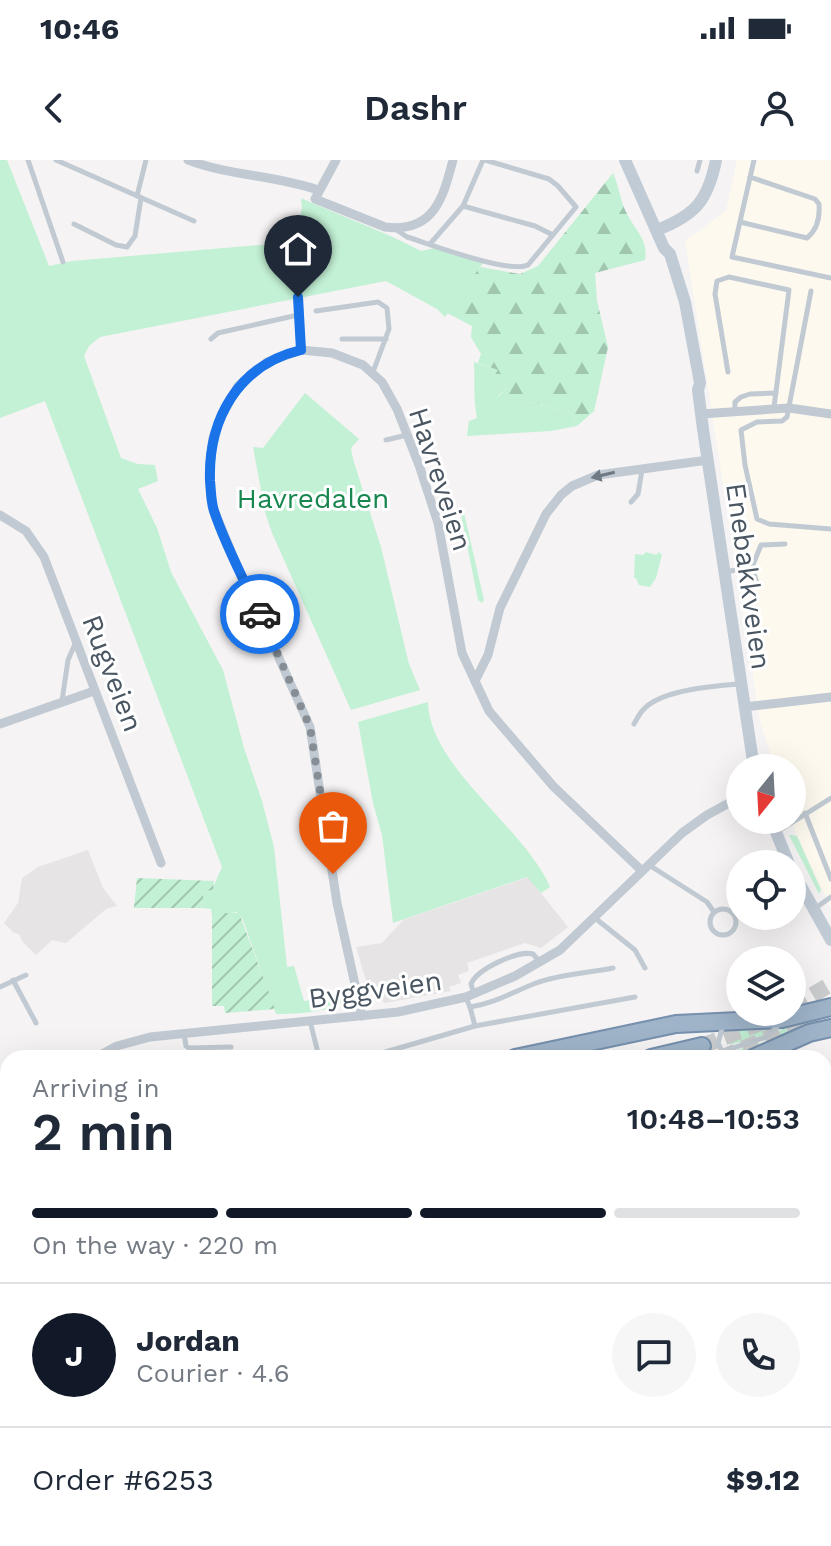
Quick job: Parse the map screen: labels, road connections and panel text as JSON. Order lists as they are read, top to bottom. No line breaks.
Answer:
{"streets":{"main road":["Enebakkveien"],"street":["Havreveien","Rugveien","Byggveien"]},"crossings":[["Havreveien","Byggveien"]],"parks":["Havredalen"],"north":"bottom","page":{"status":"10:46","header":"Dashr","heading":["2 min","Arriving in","10:48–10:53"],"panel":["Jordan","Courier · 4.6","Order #6253","$9.12"],"bar":"On the way · 220 m","round":"J"}}
